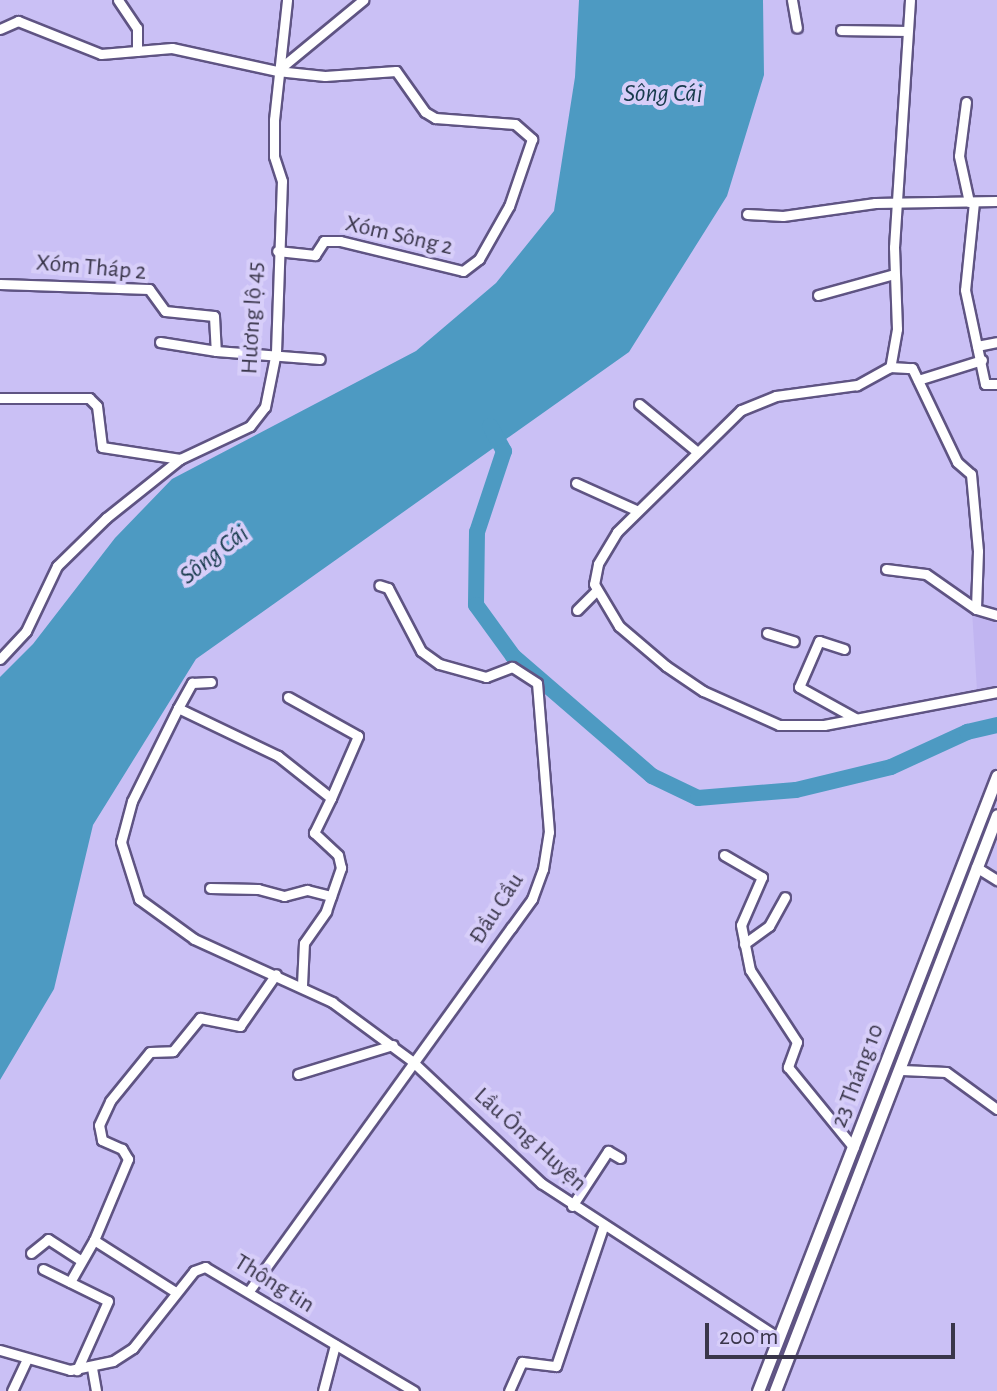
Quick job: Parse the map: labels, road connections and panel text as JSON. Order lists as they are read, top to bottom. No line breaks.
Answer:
{"streets":{"main road":["23 Tháng 10"],"street":["Xóm Sông 2","Xóm Tháp 2","Hương lộ 45","Đầu Cầu","Lầu Ông Huyện","Thông tin"]},"crossings":[["Xóm Sông 2","Hương lộ 45"],["Đầu Cầu","Lầu Ông Huyện"],["Đầu Cầu","Thông tin"],["23 Tháng 10","Lầu Ông Huyện"]],"water":["Sông Cái"],"scale_bar":"200 m"}
